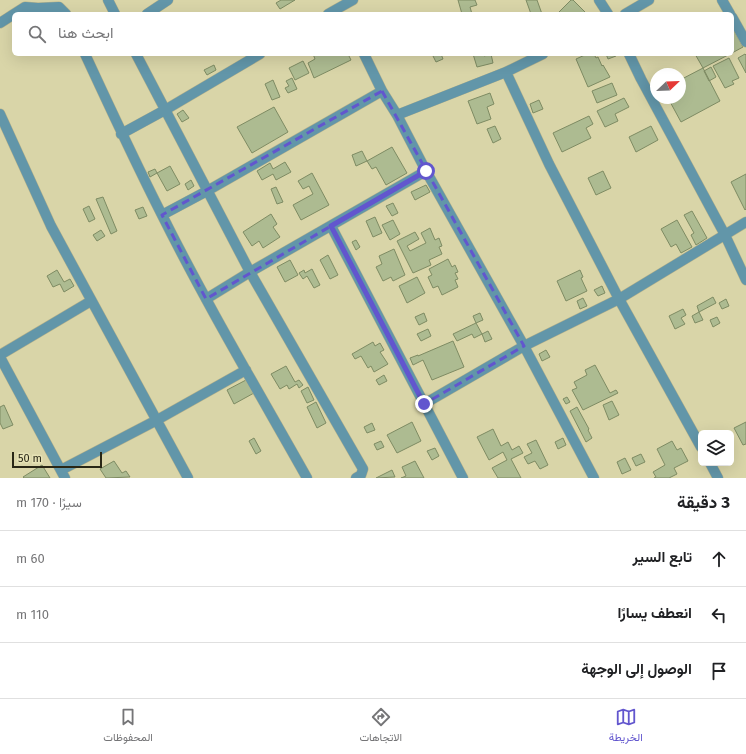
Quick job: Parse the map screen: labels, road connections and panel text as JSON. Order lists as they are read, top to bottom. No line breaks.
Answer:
{"scale_bar":"50 m","north":"top right","page":{"search":"ابحث هنا","scale":"50 m","heading":["3 دقيقة","سيرًا · 170 m"],"list":[["تابع السير","60 m"],["انعطف يسارًا","110 m"],"الوصول إلى الوجهة"],"nav":["الخريطة","الاتجاهات","المحفوظات"]}}
